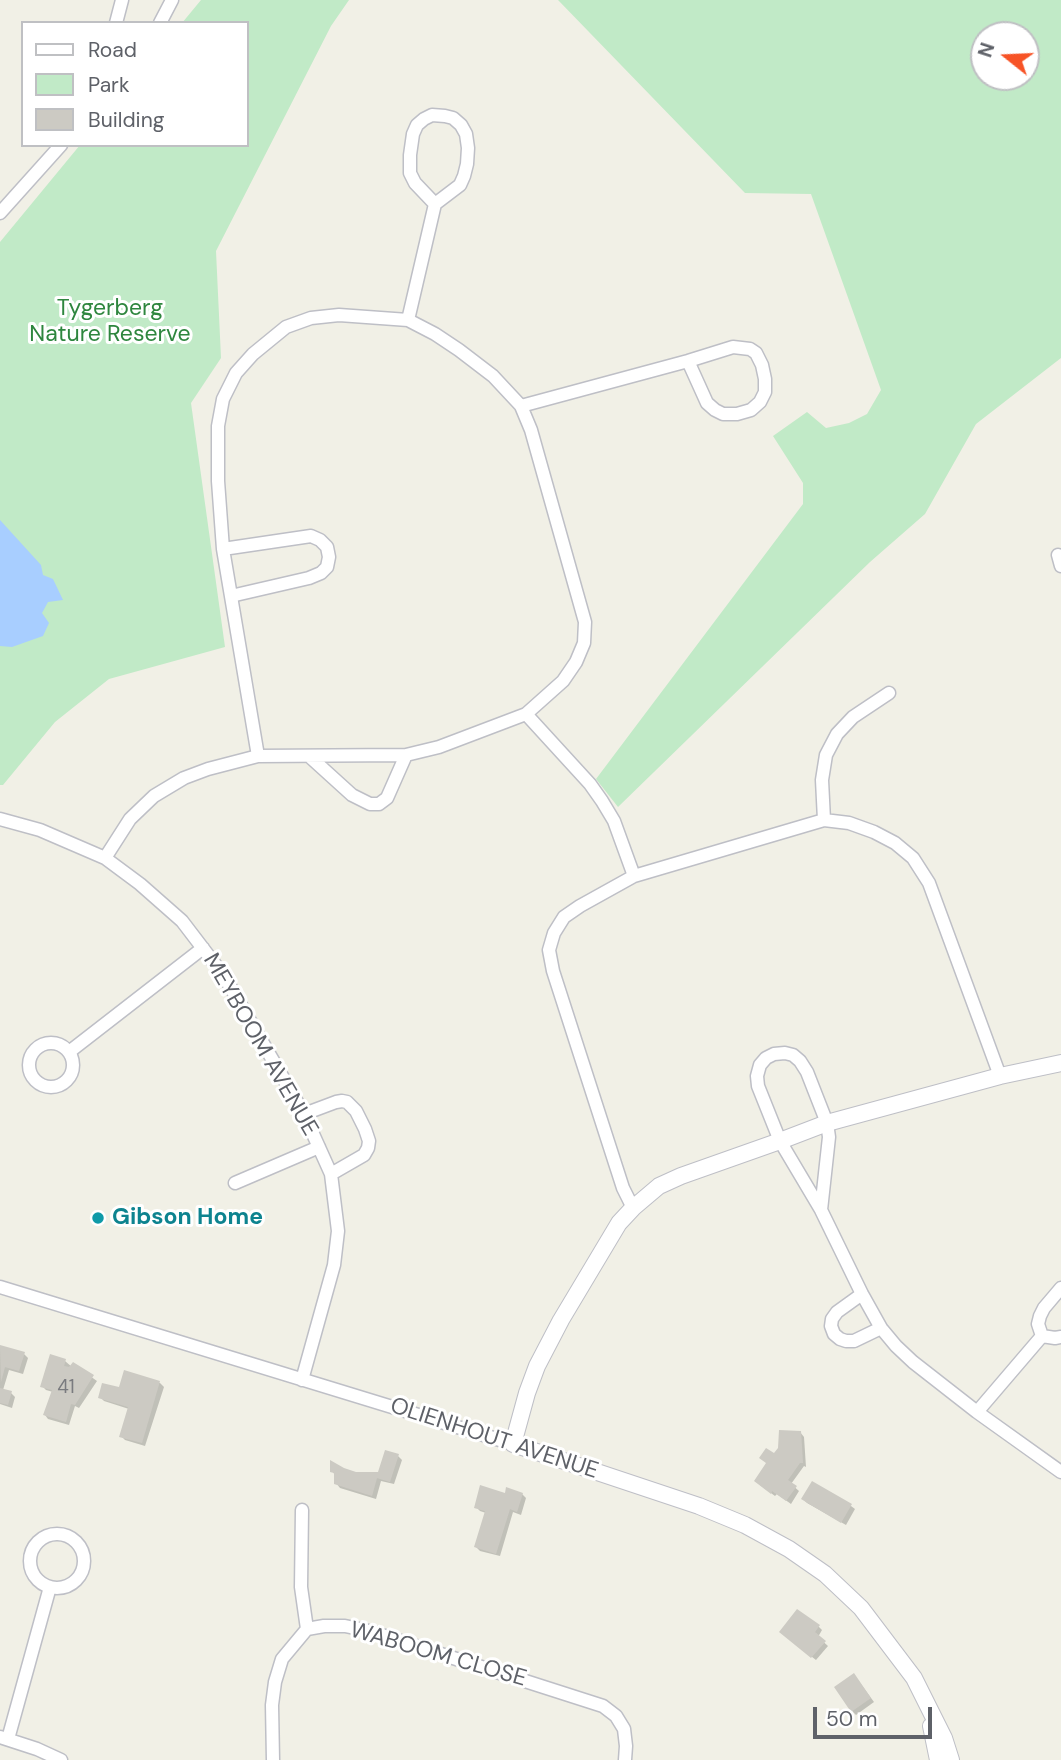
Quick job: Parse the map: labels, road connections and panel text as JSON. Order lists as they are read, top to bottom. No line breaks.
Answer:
{"streets":{"street":["MEYBOOM AVENUE","OLIENHOUT AVENUE","WABOOM CLOSE"]},"crossings":[["MEYBOOM AVENUE","OLIENHOUT AVENUE"]],"parks":["Tygerberg Nature Reserve"],"places":["Gibson Home"],"house_numbers":["41"],"legend":["Road","Park","Building"],"scale_bar":"50 m","north":"left"}
